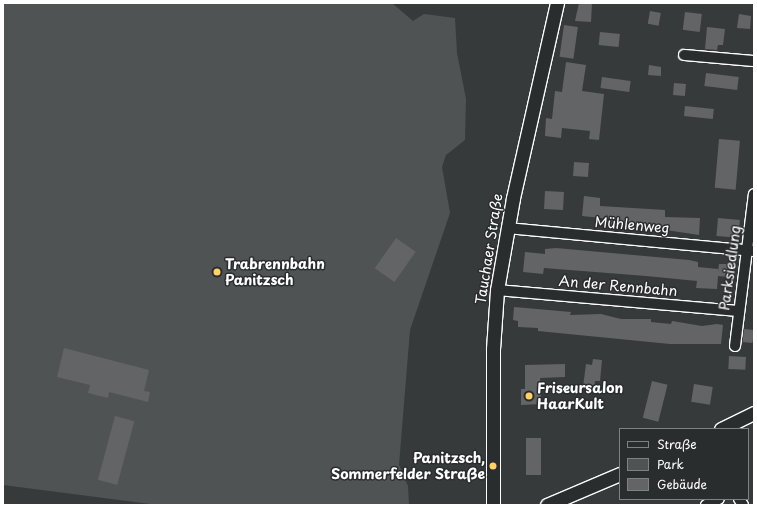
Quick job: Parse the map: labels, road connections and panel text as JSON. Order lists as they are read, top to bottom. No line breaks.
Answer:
{"streets":{"street":["Mühlenweg","Tauchaer Straße","Parksiedlung","An der Rennbahn"]},"crossings":[["Mühlenweg","Tauchaer Straße"],["Mühlenweg","Parksiedlung"],["Tauchaer Straße","An der Rennbahn"],["Parksiedlung","An der Rennbahn"]],"places":["Trabrennbahn Panitzsch","Friseursalon HaarKult","Panitzsch, Sommerfelder Straße"],"legend":["Straße","Park","Gebäude"]}
